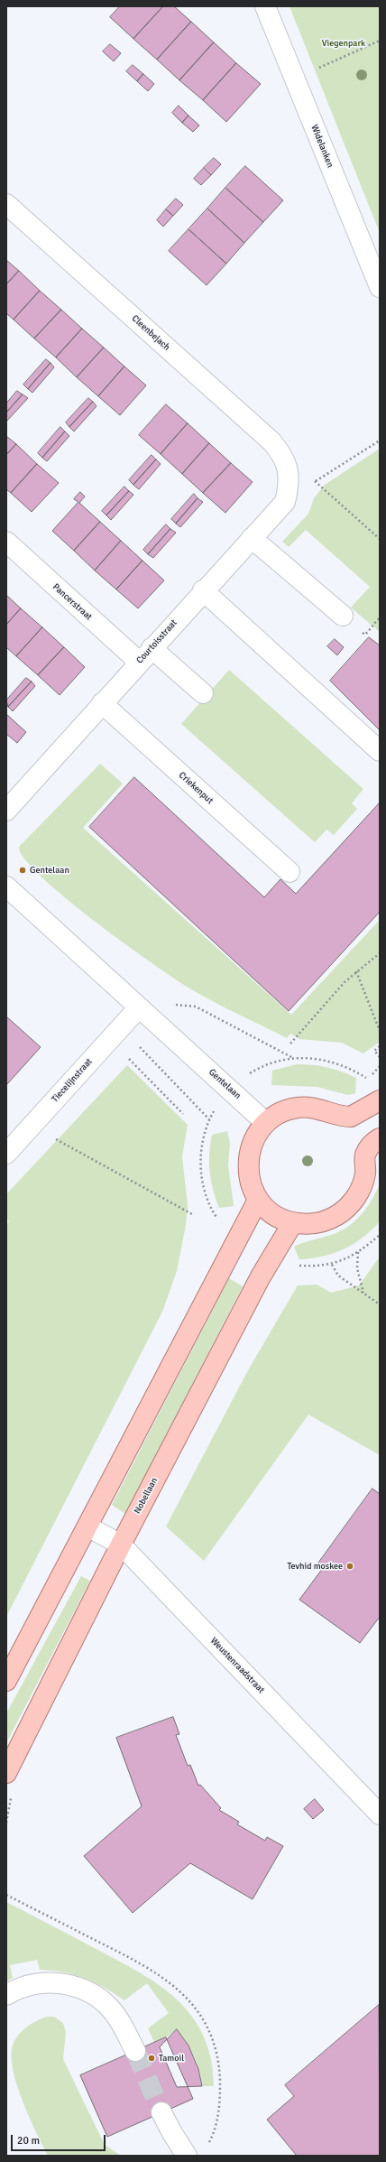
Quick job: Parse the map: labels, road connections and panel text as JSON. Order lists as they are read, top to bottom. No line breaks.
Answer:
{"streets":{"main road":["Nobellaan"],"street":["Widelanken","Cleenbejach","Pancerstraat","Courtoisstraat","Criekenput","Tiecelijnstraat","Gentelaan","Weustenraadstraat"]},"crossings":[["Cleenbejach","Courtoisstraat"],["Pancerstraat","Courtoisstraat"],["Courtoisstraat","Criekenput"],["Tiecelijnstraat","Gentelaan"],["Nobellaan","Weustenraadstraat"]],"parks":["Viegenpark"],"places":["Gentelaan","Tevhid moskee","Tamoil"],"scale_bar":"20 m"}
